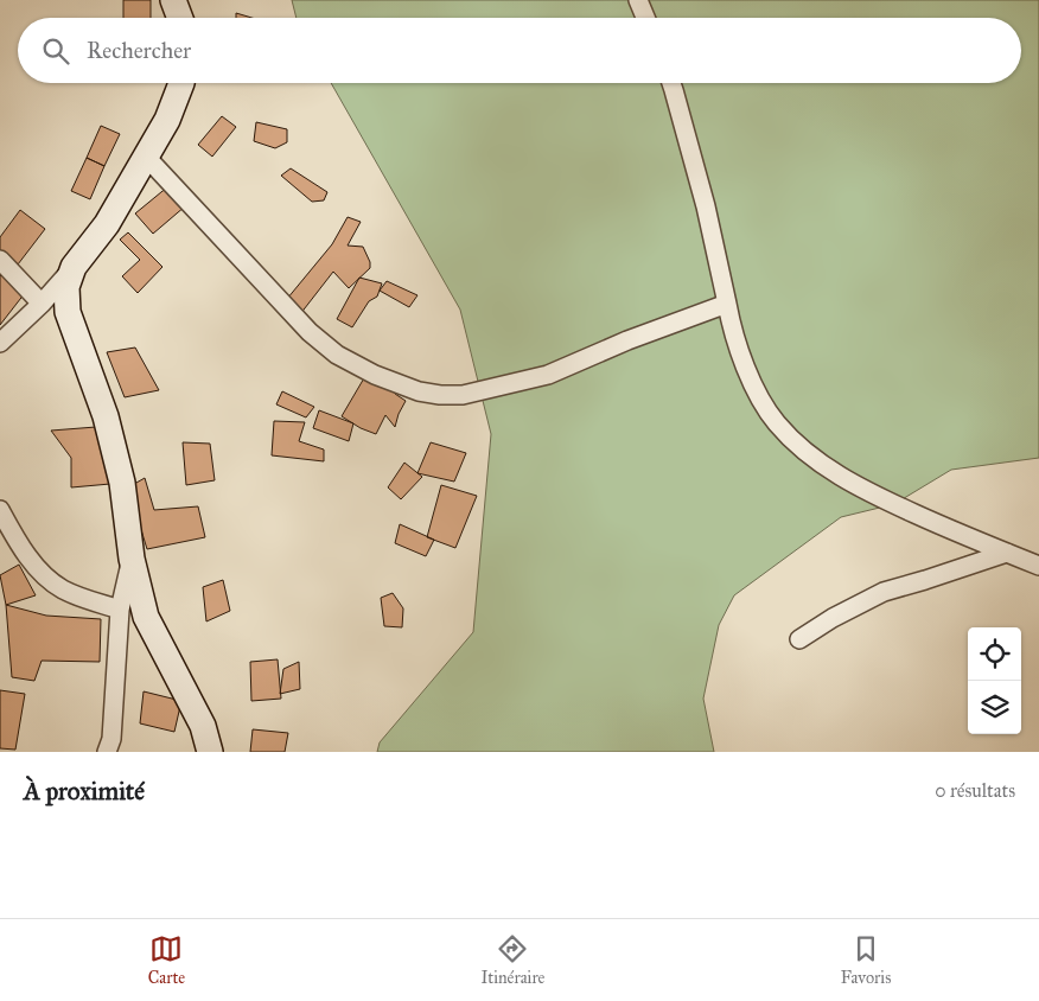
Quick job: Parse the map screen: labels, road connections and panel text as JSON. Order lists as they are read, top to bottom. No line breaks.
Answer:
{"page":{"search":"Rechercher","heading":["À proximité","0 résultats"],"nav":["Carte","Itinéraire","Favoris"]}}
